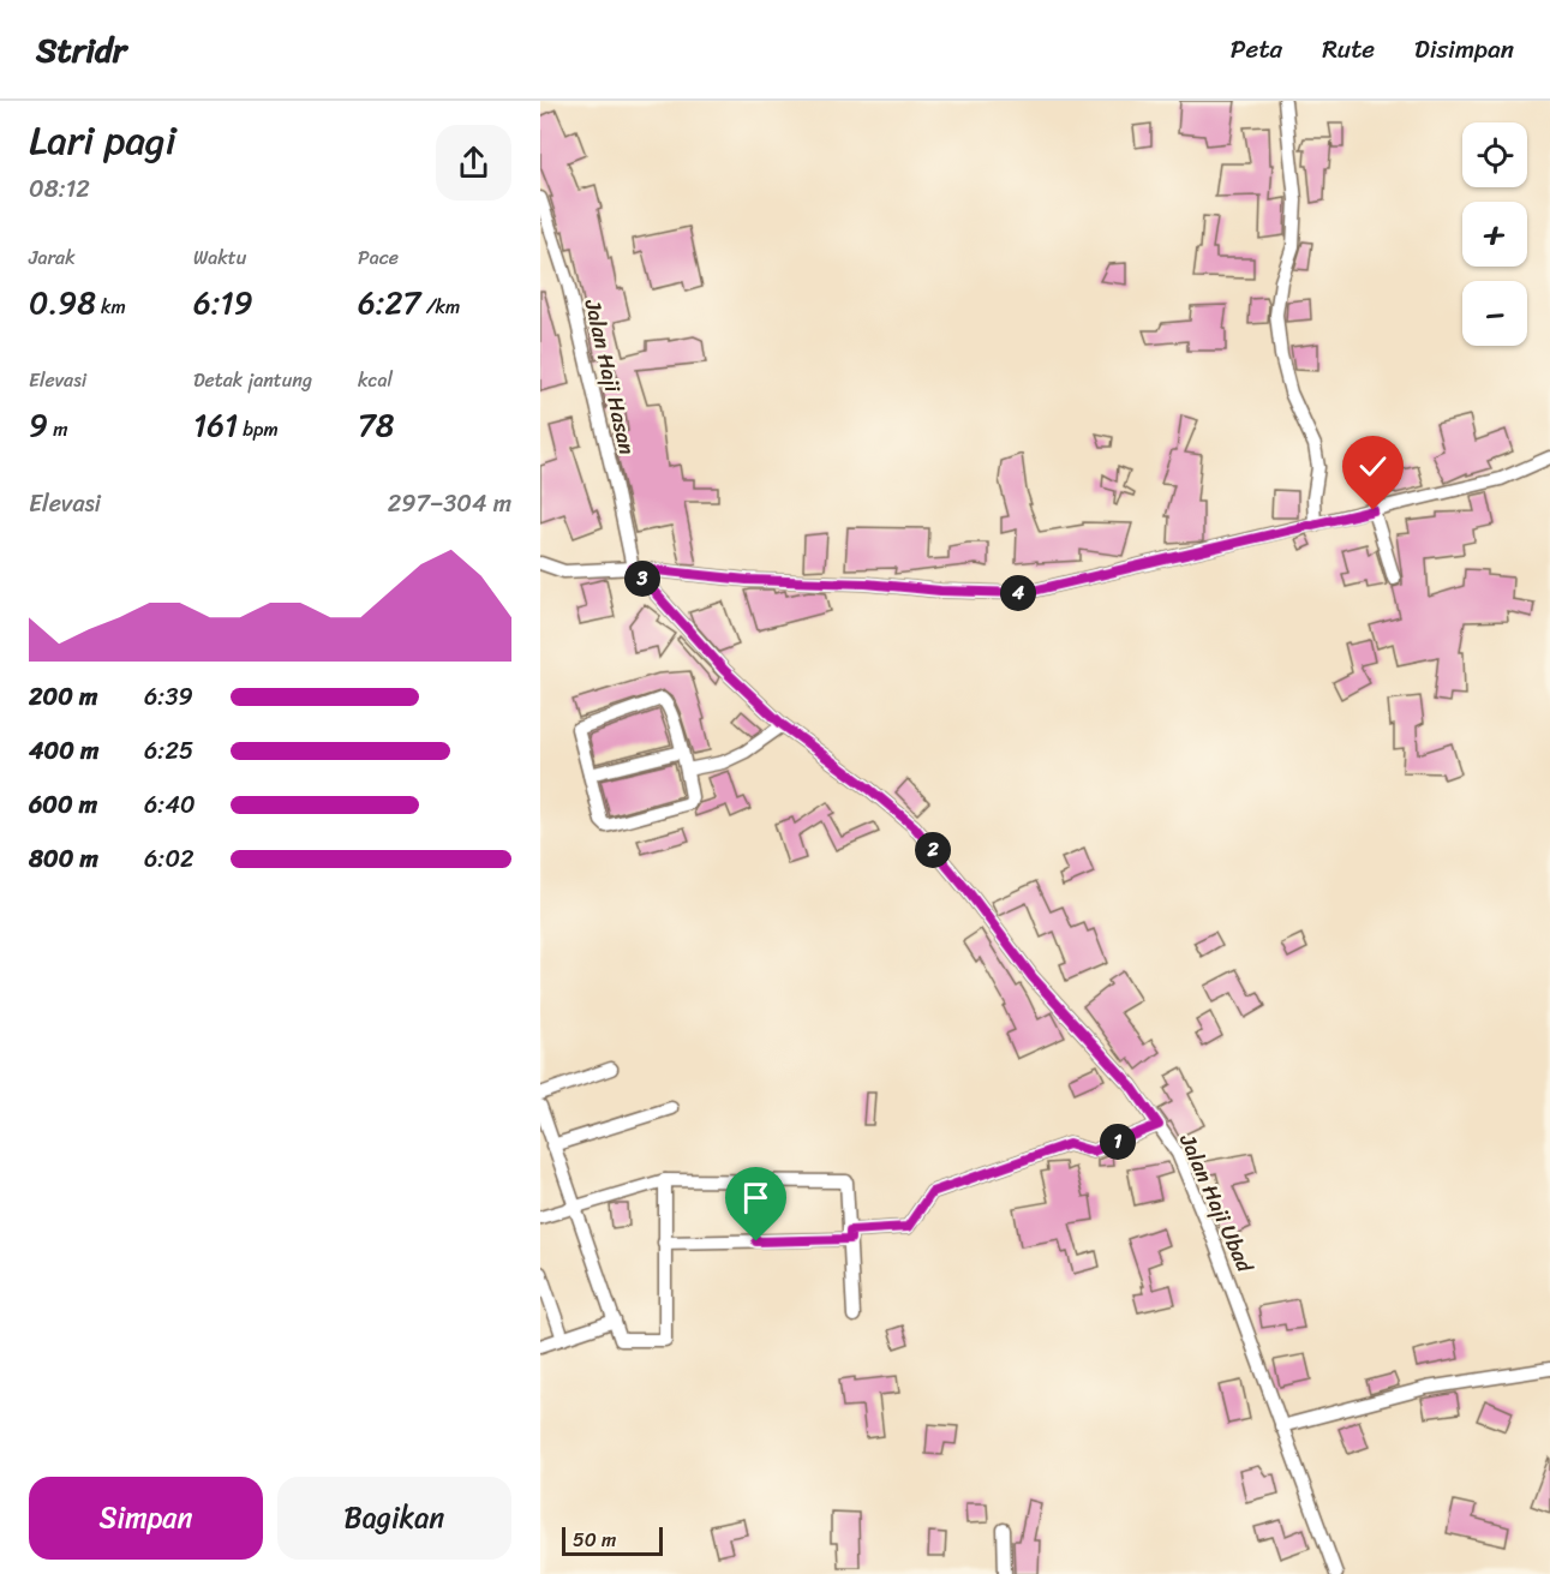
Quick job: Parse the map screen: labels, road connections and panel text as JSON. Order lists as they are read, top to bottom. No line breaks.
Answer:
{"streets":{"street":["Jalan Haji Hasan","Jalan Haji Ubad"]},"crossings":[["Jalan Haji Hasan","Jalan Haji Ubad"]],"scale_bar":"50 m","page":{"header":"Stridr","nav":["Peta","Rute","Disimpan"],"heading":["Lari pagi","08:12"],"map_buttons":["+","−"],"stats":[["Jarak","0.98 km"],["Waktu","6:19"],["Pace","6:27 /km"],["Elevasi","9 m"],["Detak jantung","161 bpm"],["kcal","78"]],"chart":["Elevasi","297–304 m"],"pins":["3","4","2","1"],"list":[{"name":"200 m","note":"6:39"},{"name":"400 m","note":"6:25"},{"name":"600 m","note":"6:40"},{"name":"800 m","note":"6:02"}],"buttons":["Simpan","Bagikan"],"scale":"50 m"}}
